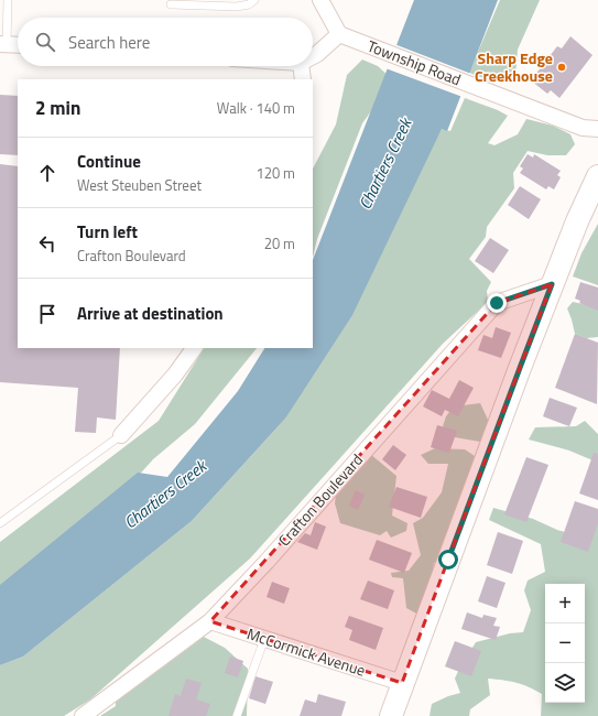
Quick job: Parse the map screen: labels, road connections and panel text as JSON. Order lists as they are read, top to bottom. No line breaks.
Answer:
{"streets":{"street":["Township Road","Crafton Boulevard","McCormick Avenue"]},"crossings":[["Crafton Boulevard","McCormick Avenue"]],"water":["Chartiers Creek"],"places":["Sharp Edge Creekhouse"],"page":{"search":"Search here","heading":["2 min","Walk · 140 m"],"list":[["Continue","West Steuben Street","120 m"],["Turn left","Crafton Boulevard","20 m"],"Arrive at destination"],"map_buttons":["+","−"]}}
